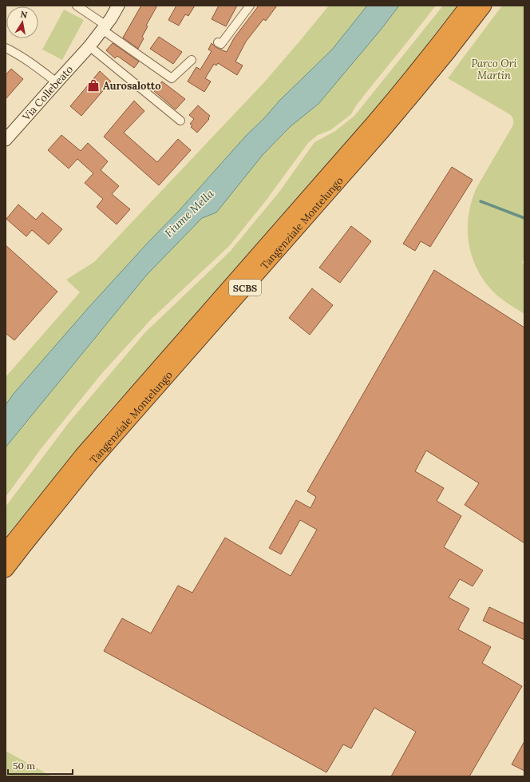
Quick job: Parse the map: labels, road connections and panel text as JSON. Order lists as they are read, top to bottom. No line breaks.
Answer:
{"streets":{"highway":["Tangenziale Montelungo","SCBS"],"street":["Via Collebeato"]},"water":["Fiume Mella"],"parks":["Parco Ori Martin"],"places":{"shop":["Aurosalotto"]},"scale_bar":"50 m","north":"top"}
